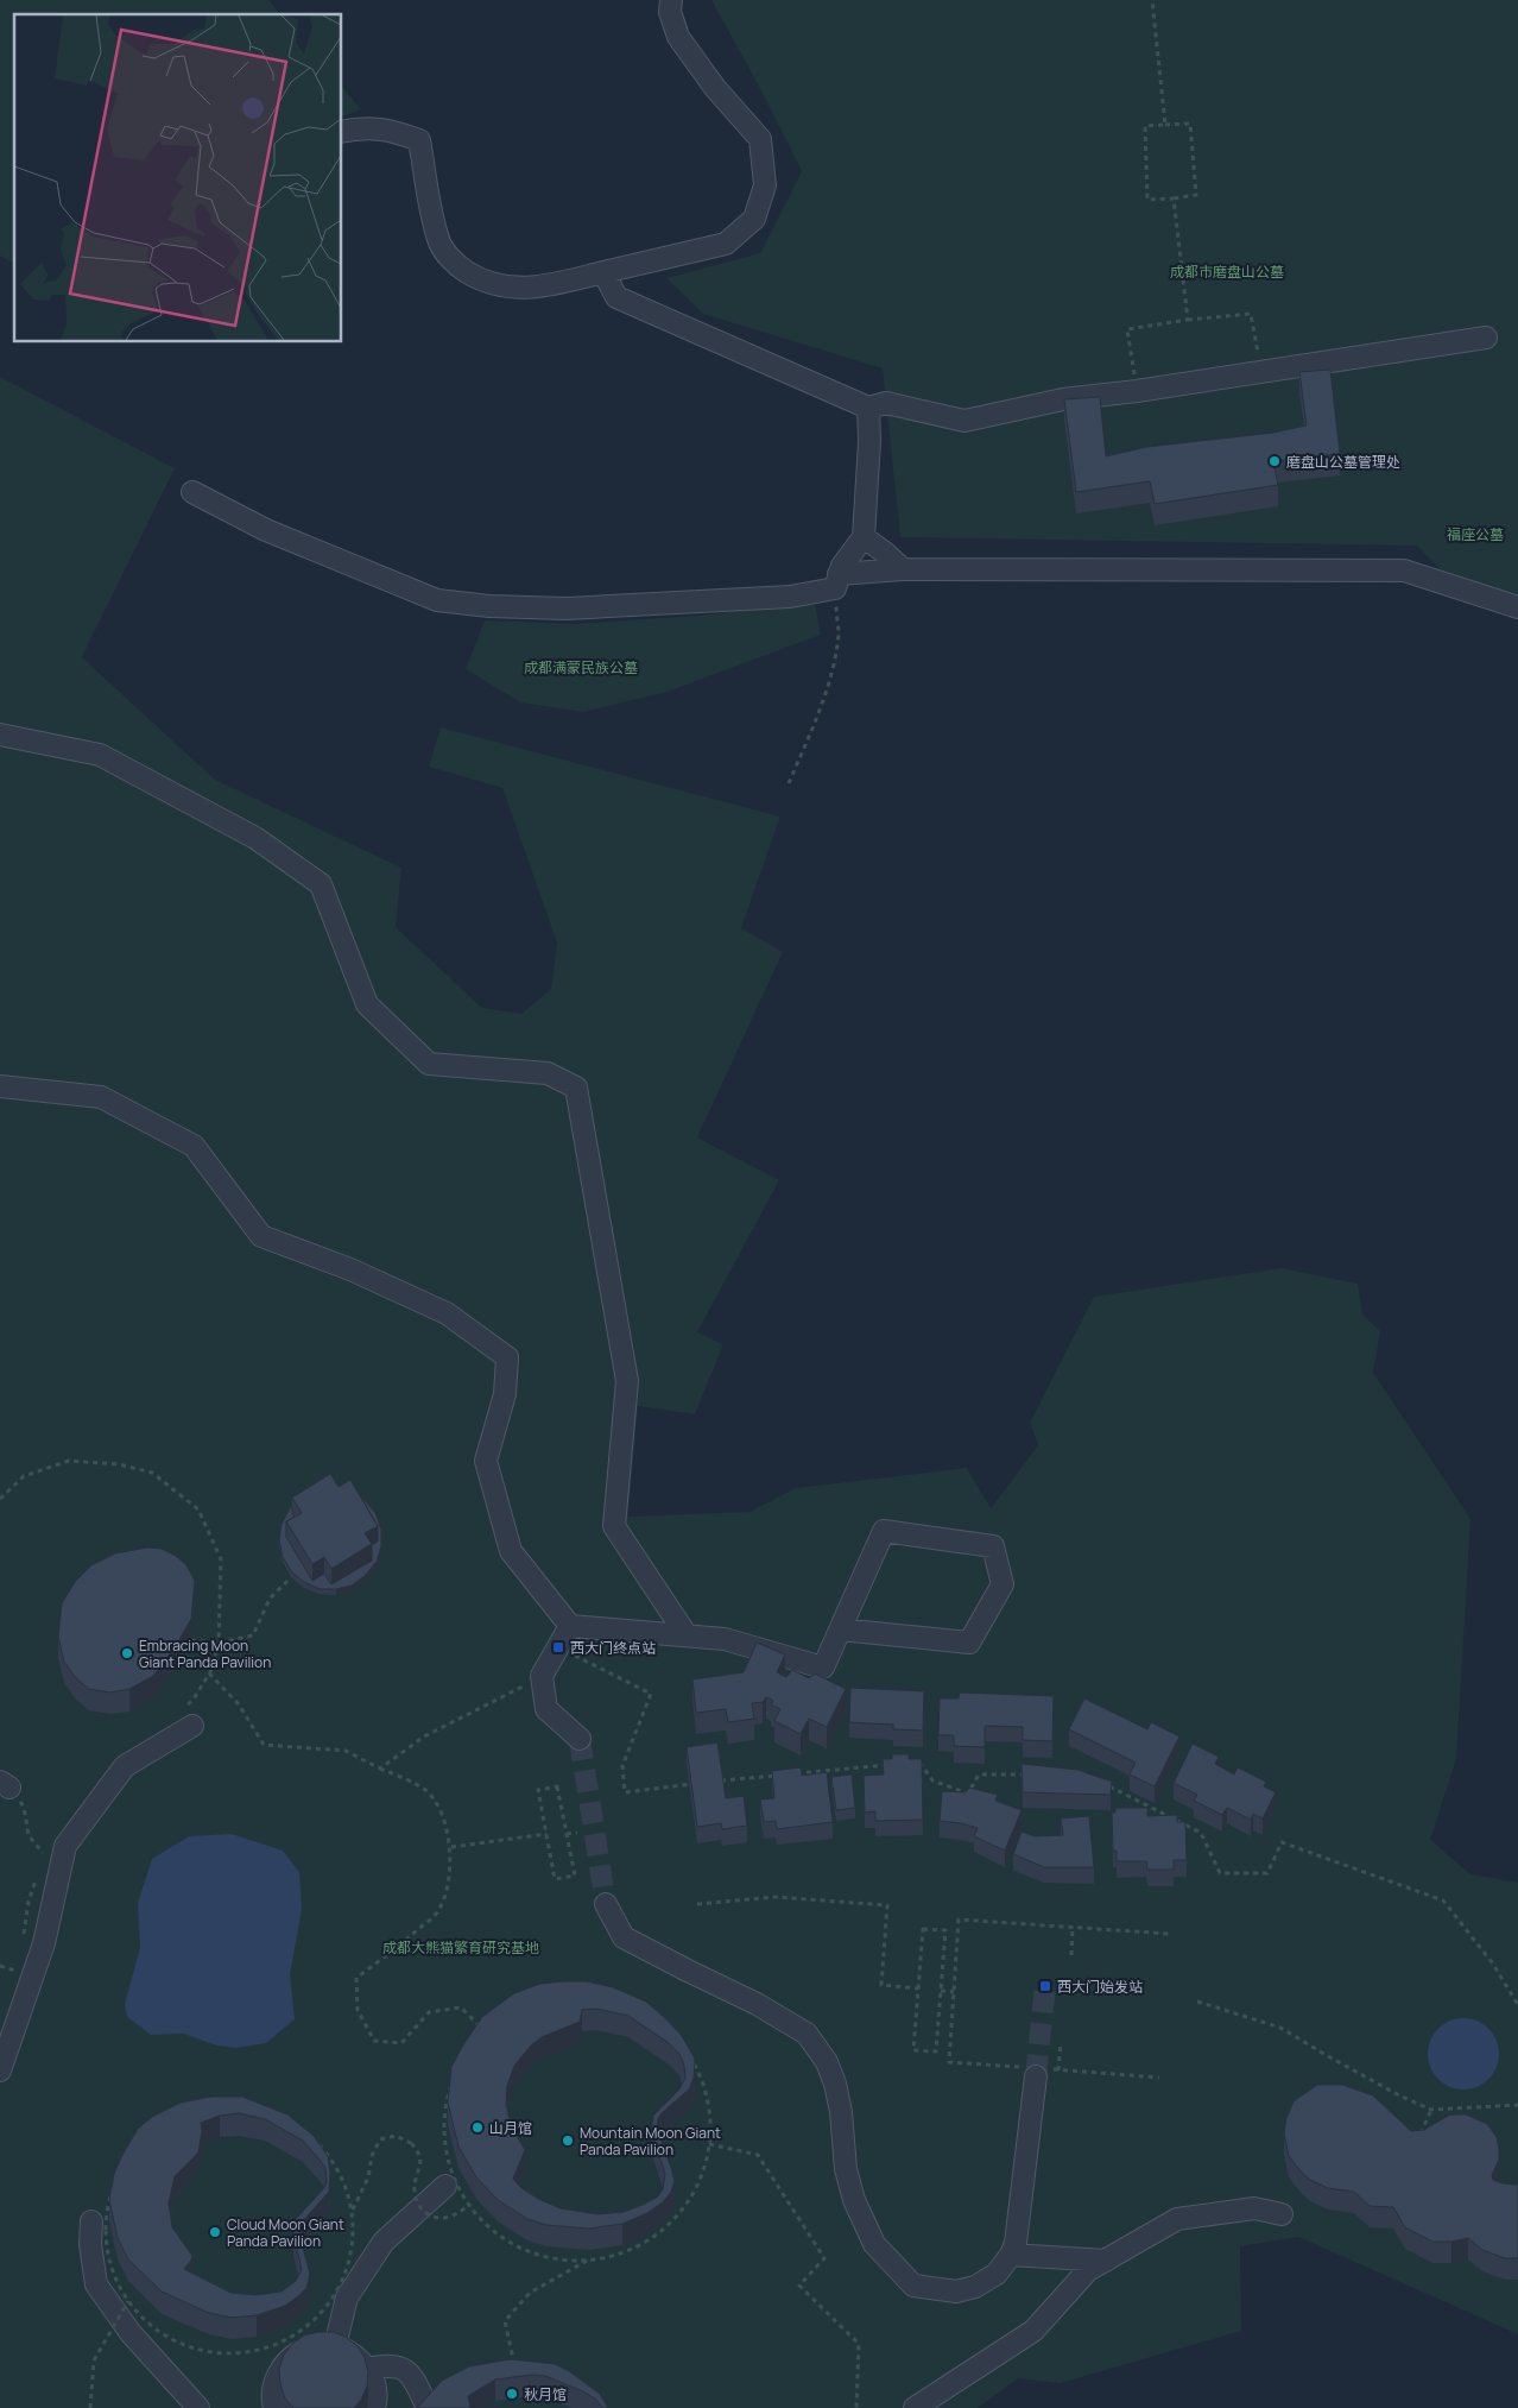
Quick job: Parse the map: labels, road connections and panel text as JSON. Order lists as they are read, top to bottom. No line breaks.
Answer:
{"parks":["成都市磨盘山公墓","福座公墓","成都满蒙民族公墓","成都大熊猫繁育研究基地"],"places":{"other":["磨盘山公墓管理处","Embracing Moon Giant Panda Pavilion","山月馆","Mountain Moon Giant Panda Pavilion","Cloud Moon Giant Panda Pavilion","秋月馆"],"transit":["西大门终点站","西大门始发站"]}}
